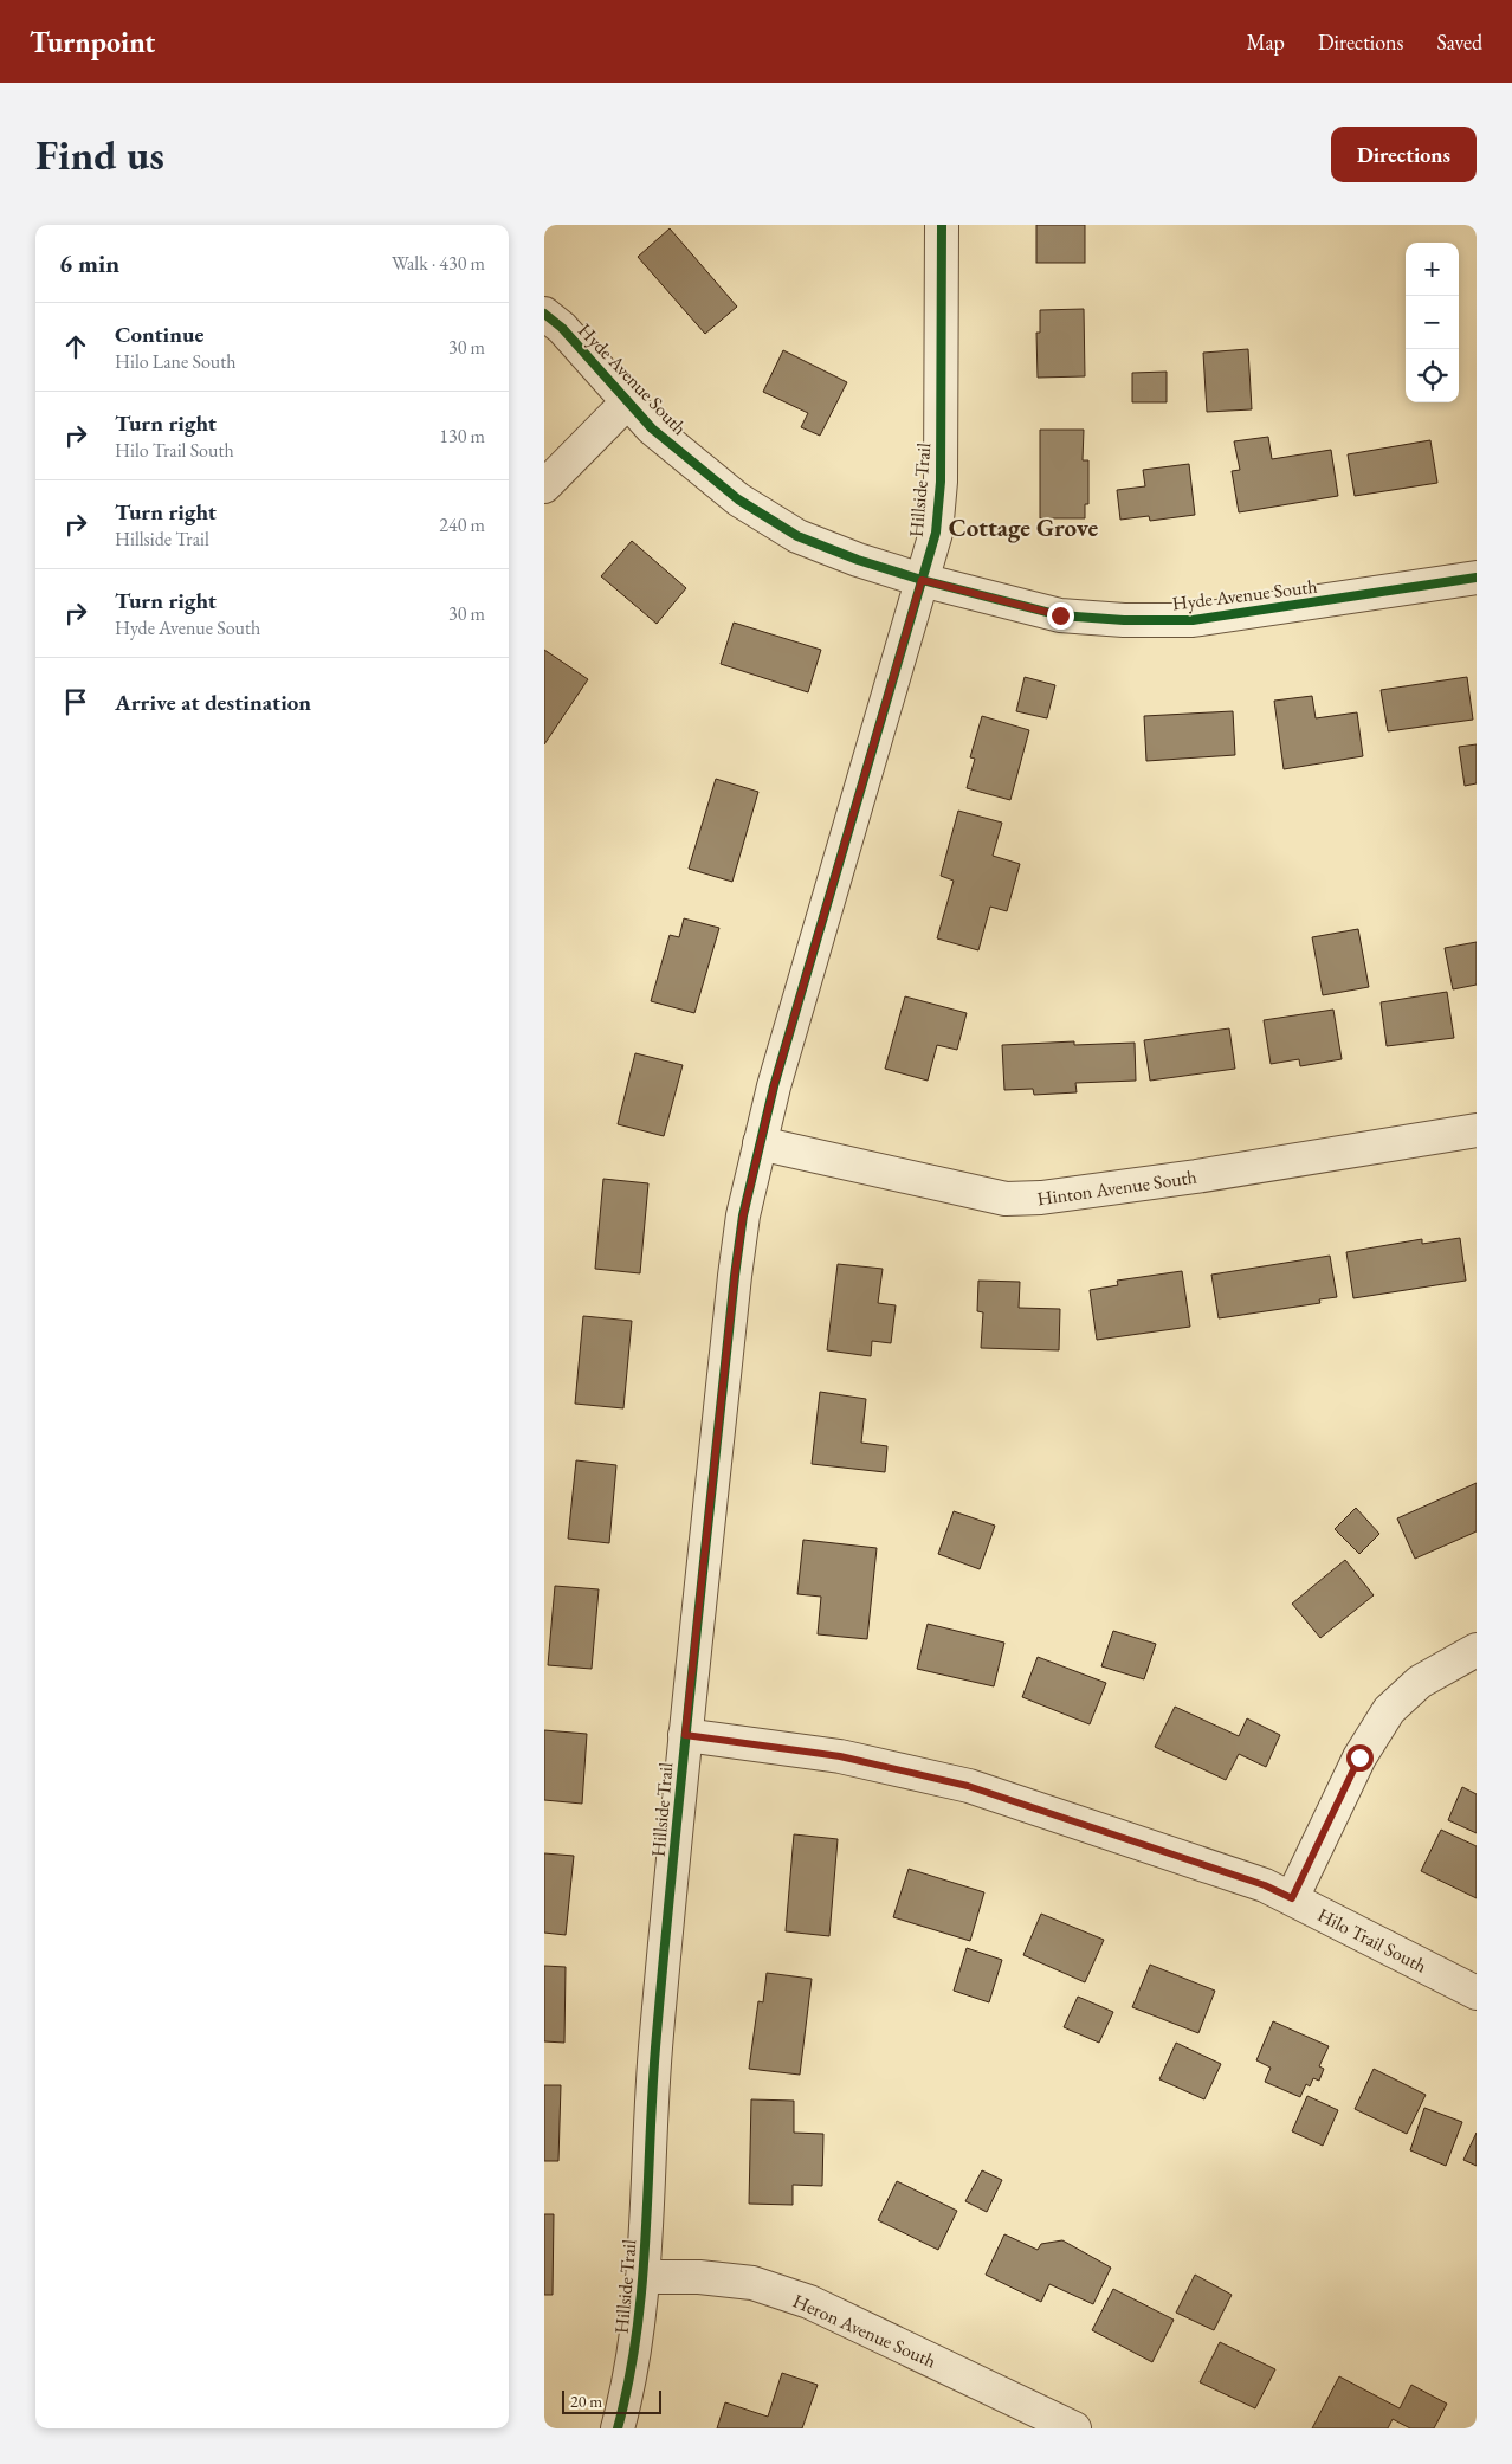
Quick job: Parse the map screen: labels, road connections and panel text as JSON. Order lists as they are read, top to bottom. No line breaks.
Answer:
{"streets":{"street":["Hyde Avenue South","Hillside Trail","Hinton Avenue South","Hilo Trail South","Heron Avenue South"]},"crossings":[["Hyde Avenue South","Hillside Trail"],["Hillside Trail","Hinton Avenue South"],["Hillside Trail","Hilo Trail South"],["Hillside Trail","Heron Avenue South"]],"districts":["Cottage Grove"],"scale_bar":"20 m","page":{"header":"Turnpoint","nav":["Map","Directions","Saved"],"buttons":"Directions","title":"Find us","heading":["6 min","Walk · 430 m"],"map_buttons":["+","−"],"list":[["Continue","Hilo Lane South","30 m"],["Turn right","Hilo Trail South","130 m"],["Turn right","Hillside Trail","240 m"],["Turn right","Hyde Avenue South","30 m"],"Arrive at destination"],"scale":"20 m"}}
